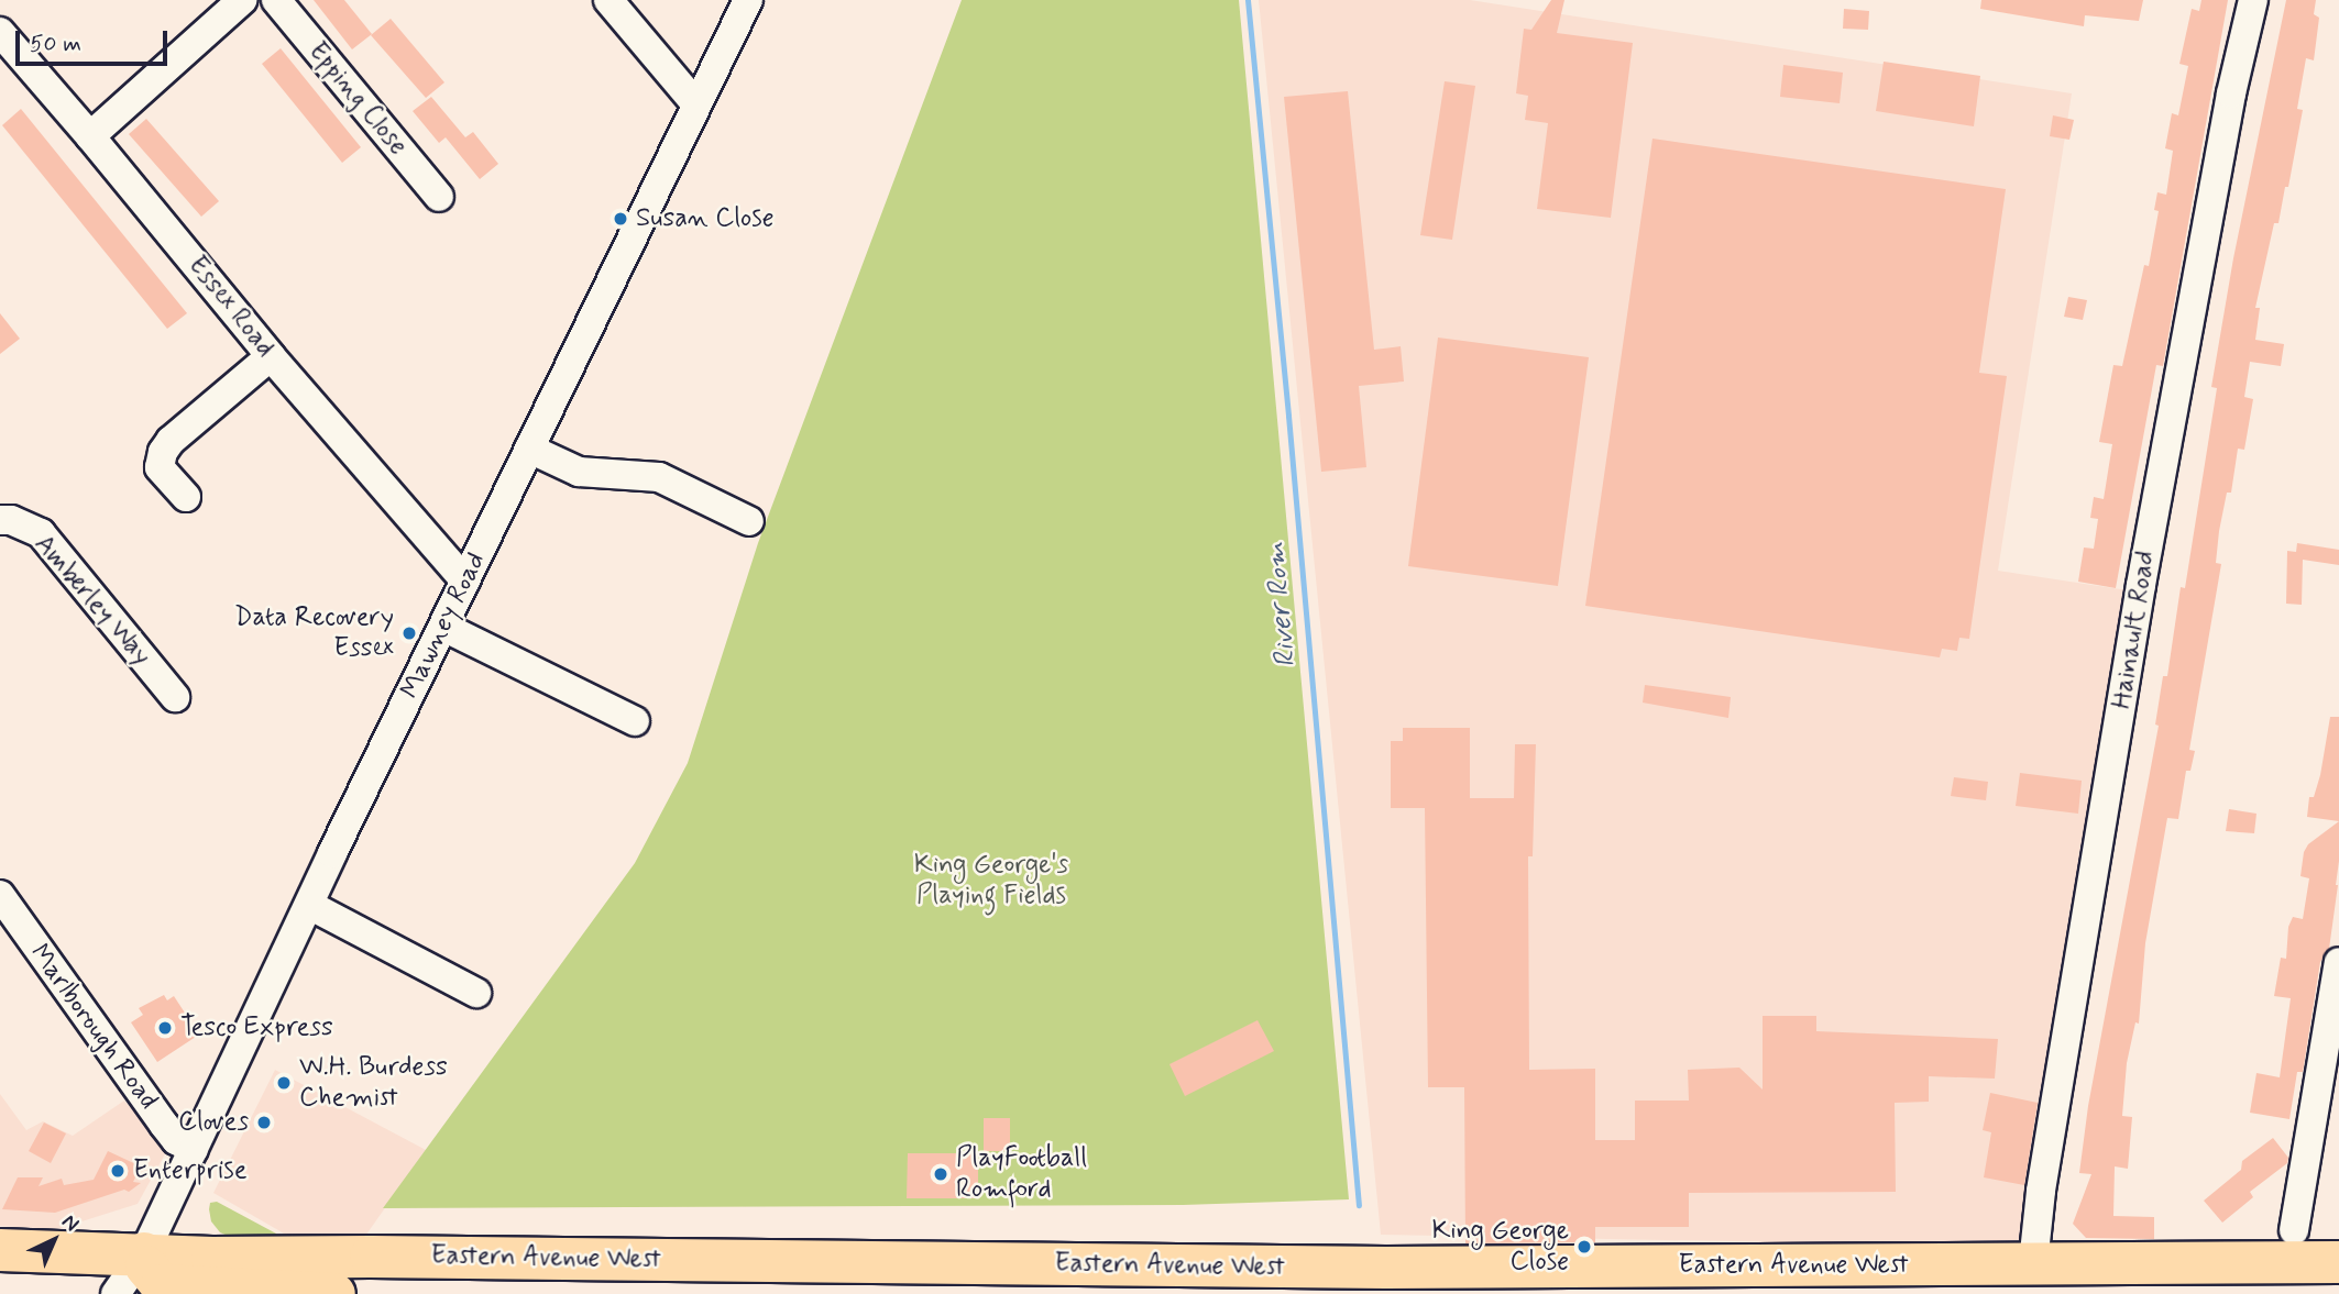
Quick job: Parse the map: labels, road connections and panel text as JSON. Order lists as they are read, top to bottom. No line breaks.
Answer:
{"streets":{"highway":["Eastern Avenue West"],"street":["Epping Close","Essex Road","Amberley Way","Mawney Road","Hainault Road","Marlborough Road"]},"crossings":[["Essex Road","Mawney Road"],["Mawney Road","Marlborough Road"],["Mawney Road","Eastern Avenue West"],["Hainault Road","Eastern Avenue West"]],"water":["River Rom"],"parks":["King George's Playing Fields"],"places":["Susan Close","Data Recovery Essex","Tesco Express","W.H. Burdess Chemist","Cloves","Enterprise","PlayFootball Romford","King George Close"],"scale_bar":"50 m","north":"top right"}
